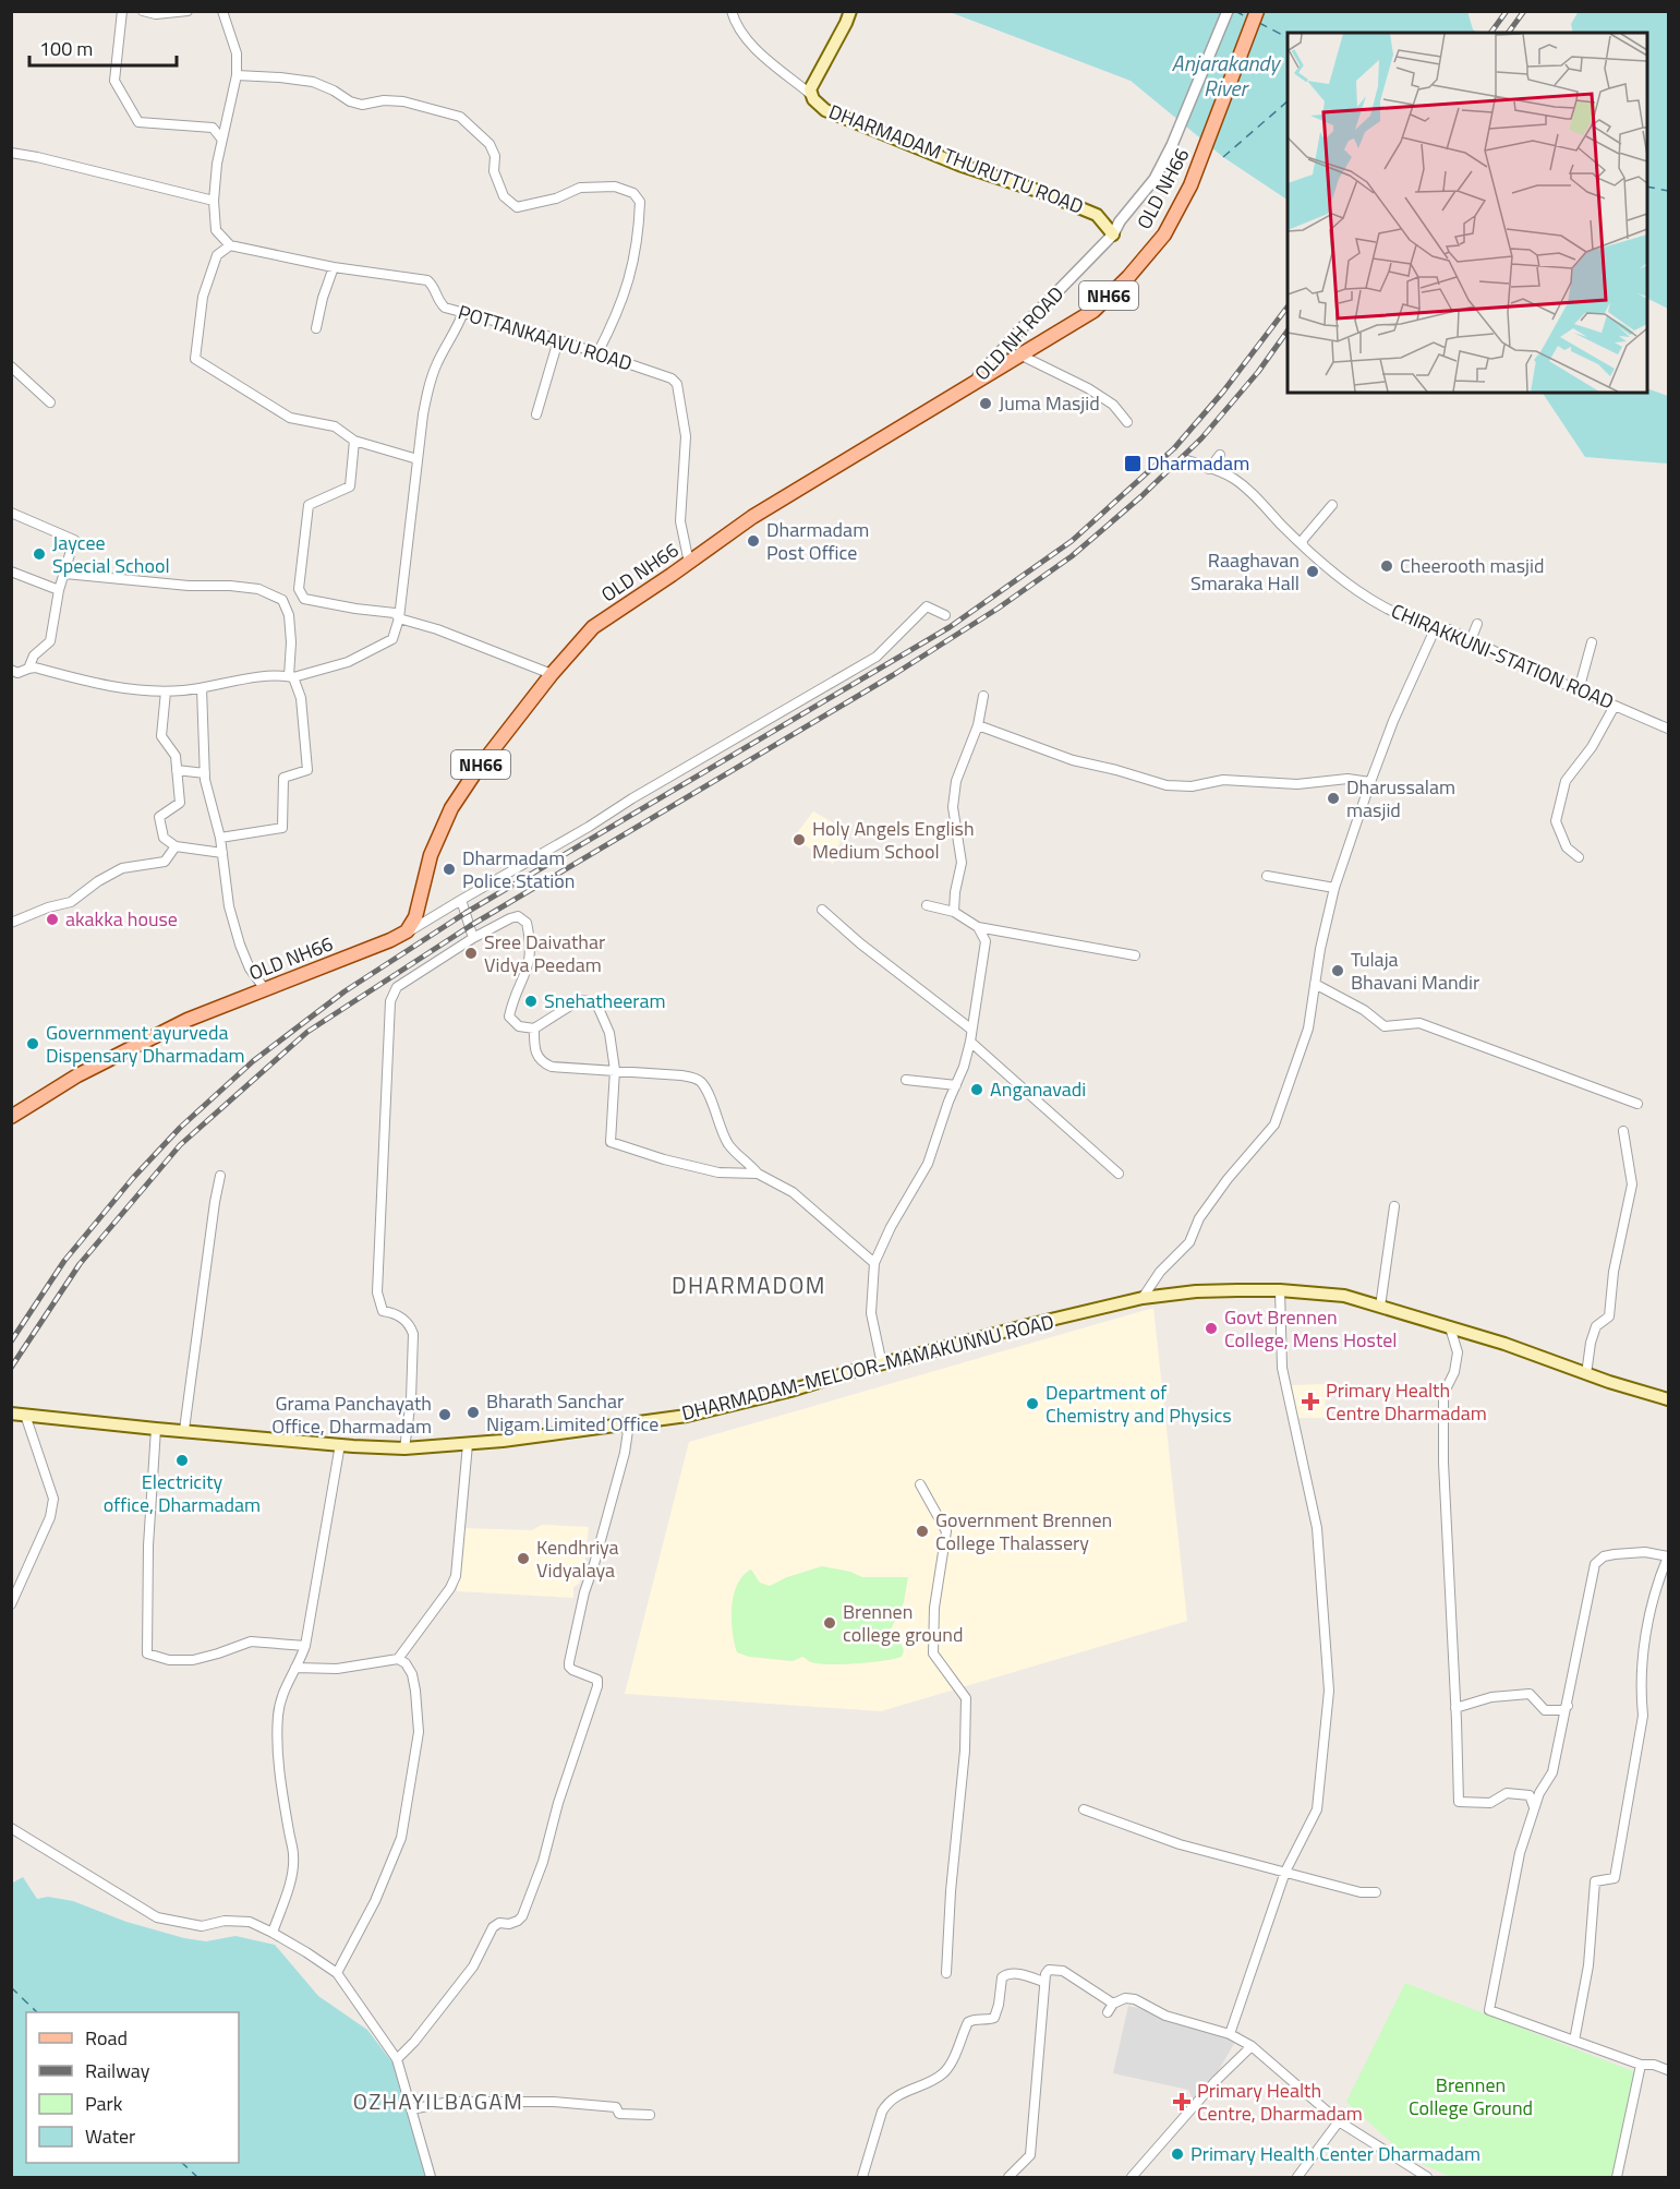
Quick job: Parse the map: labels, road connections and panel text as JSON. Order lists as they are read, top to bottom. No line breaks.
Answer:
{"streets":{"main road":["DHARMADAM THURUTTU ROAD","OLD NH66","NH66","DHARMADAM-MELOOR-MAMAKUNNU ROAD"],"street":["OLD NH ROAD","POTTANKAAVU ROAD","CHIRAKKUNI-STATION ROAD"]},"crossings":[["DHARMADAM THURUTTU ROAD","OLD NH ROAD"],["OLD NH66","OLD NH ROAD"],["OLD NH66","POTTANKAAVU ROAD"]],"districts":["DHARMADOM","OZHAYILBAGAM"],"water":["Anjarakandy River"],"parks":["Brennen College Ground"],"places":{"other":["Juma Masjid","Dharmadam Post Office","Jaycee Special School","Cheerooth masjid","Raaghavan Smaraka Hall","Dharussalam masjid","Holy Angels English Medium School","Dharmadam Police Station","akakka house","Sree Daivathar Vidya Peedam","Tulaja Bhavani Mandir","Snehatheeram","Government ayurveda Dispensary Dharmadam","Anganavadi","Govt Brennen College, Mens Hostel","Department of Chemistry and Physics","Bharath Sanchar Nigam Limited Office","Grama Panchayath Office, Dharmadam","Electricity office, Dharmadam","Government Brennen College Thalassery","Kendhriya Vidyalaya","Brennen college ground","Primary Health Center Dharmadam"],"transit":["Dharmadam"],"health":["Primary Health Centre Dharmadam","Primary Health Centre, Dharmadam"]},"legend":["Road","Railway","Park","Water"],"scale_bar":"100 m"}
